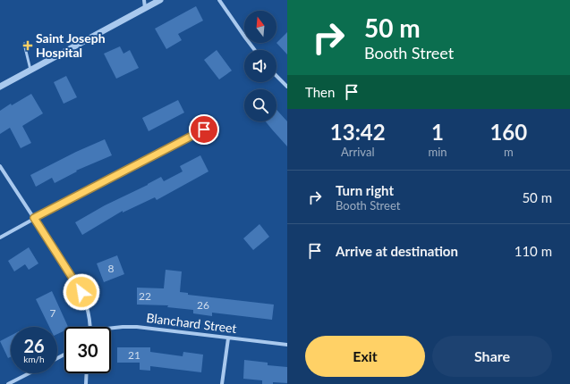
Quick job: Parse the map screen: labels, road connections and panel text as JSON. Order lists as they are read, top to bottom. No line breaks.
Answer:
{"streets":{"street":["Blanchard Street"]},"places":{"health":["Saint Joseph Hospital"]},"house_numbers":["8","22","26","7","21"],"north":"top","page":{"turn":["50 m","Booth Street"],"then":"Then","eta":["13:42","Arrival","1","min","160","m"],"list":[{"name":"Turn right","note":"Booth Street","value":"50 m"},{"name":"Arrive at destination","value":"110 m"}],"speed":"26 km/h","limit":"30","buttons":["Exit","Share"]}}
